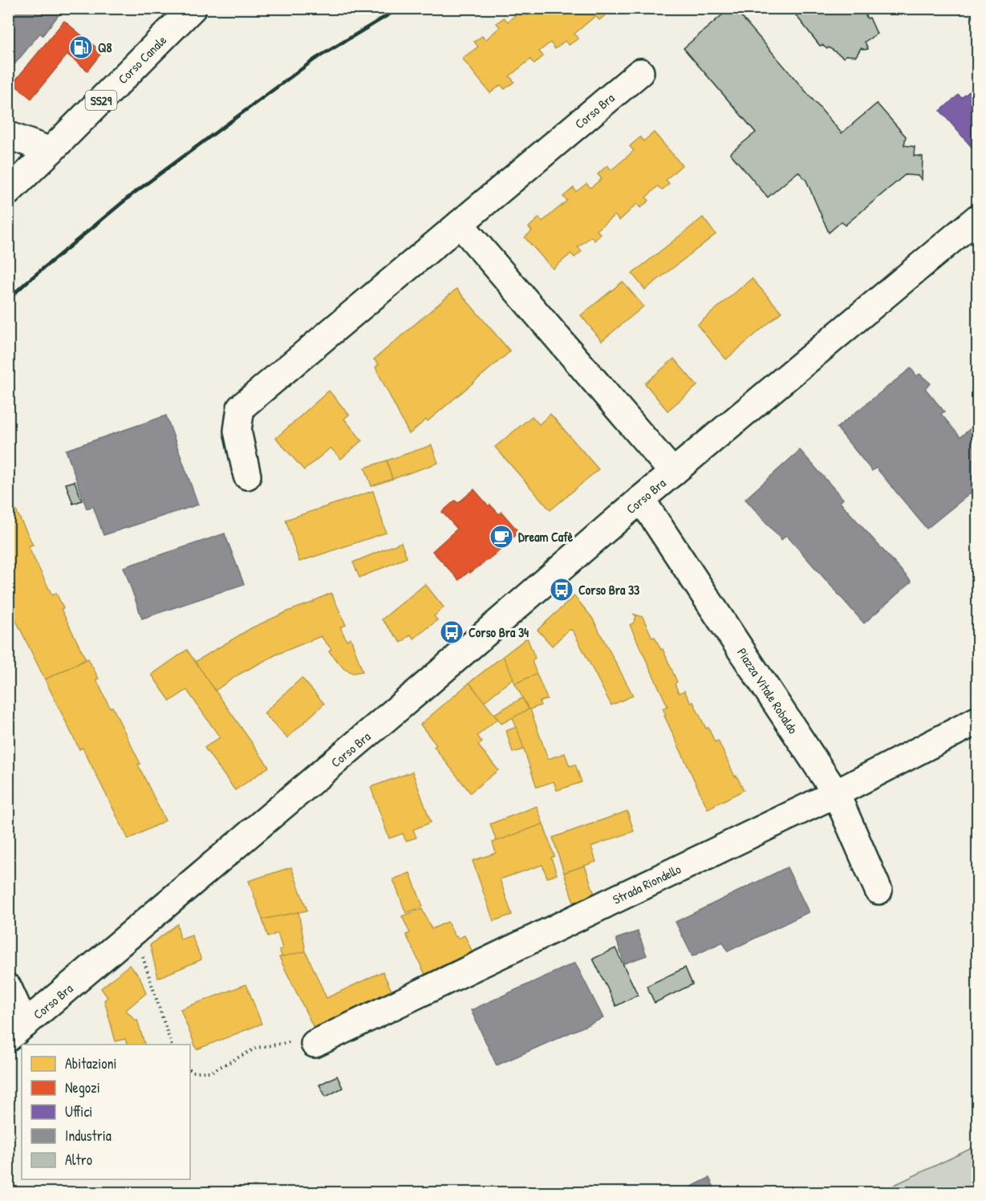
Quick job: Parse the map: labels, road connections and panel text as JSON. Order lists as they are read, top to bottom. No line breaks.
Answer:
{"streets":{"street":["Corso Canale","SS29","Corso Bra","Piazza Vitale Robaldo","Strada Riondello"]},"crossings":[["Corso Bra","Piazza Vitale Robaldo"],["Piazza Vitale Robaldo","Strada Riondello"]],"places":{"fuel station":["Q8"],"cafe":["Dream Cafè"],"bus stop":["Corso Bra 33","Corso Bra 34"]},"legend":["Abitazioni","Negozi","Uffici","Industria","Altro"]}
